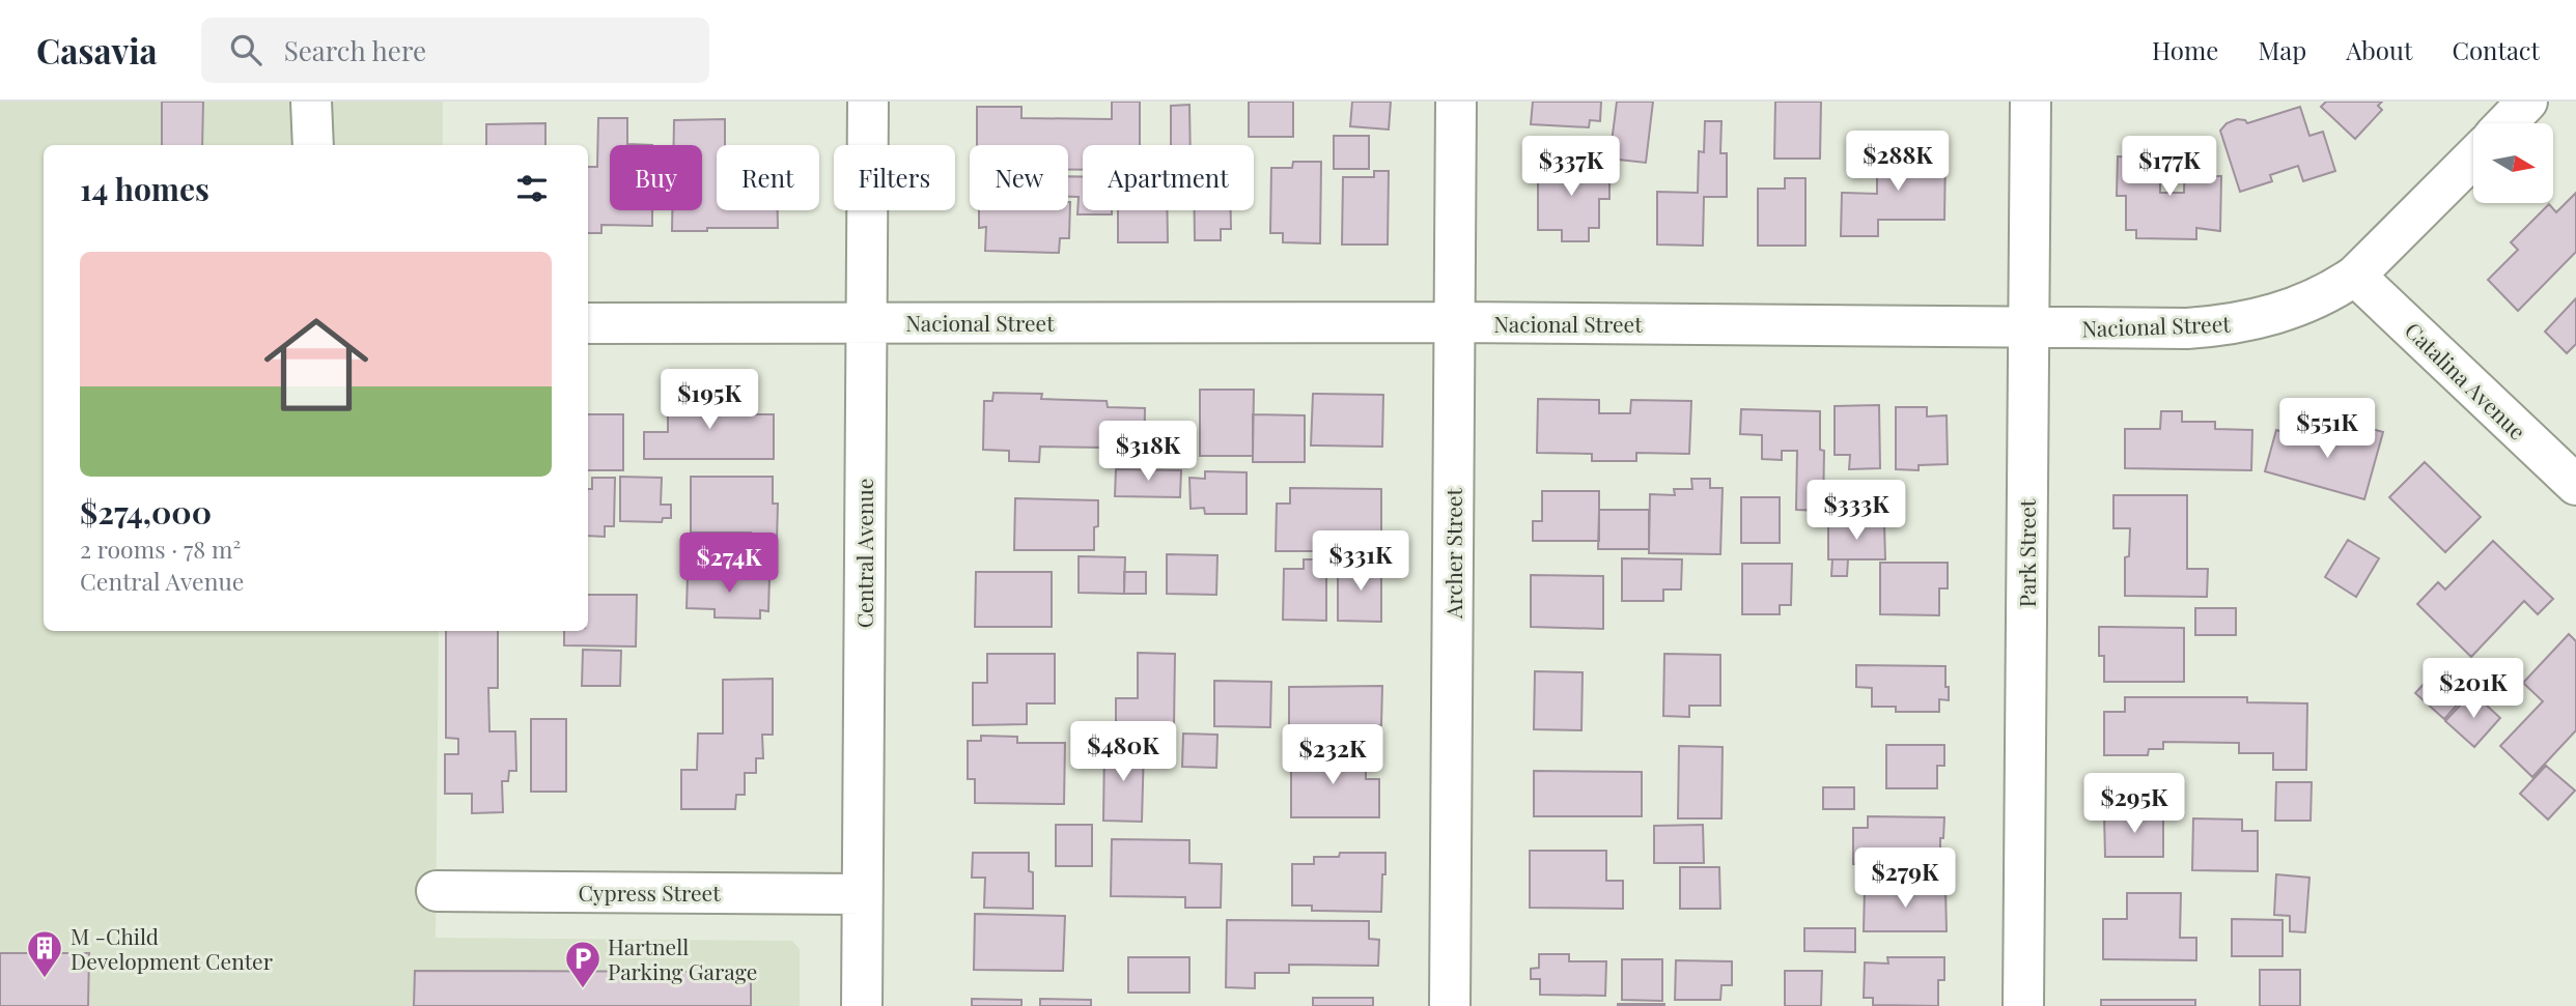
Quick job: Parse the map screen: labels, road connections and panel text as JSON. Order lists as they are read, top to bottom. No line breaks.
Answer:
{"streets":{"street":["Nacional Street","Catalina Avenue","Central Avenue","Archer Street","Park Street","Cypress Street"]},"crossings":[["Nacional Street","Catalina Avenue"],["Nacional Street","Central Avenue"],["Nacional Street","Archer Street"],["Nacional Street","Park Street"],["Central Avenue","Cypress Street"]],"places":{"building":["M -Child Development Center"],"parking":["Hartnell Parking Garage"]},"north":"right","page":{"header":"Casavia","search":"Search here","nav":["Home","Map","About","Contact"],"price":["$288K","$337K","$177K","$195K","$551K","$318K","$333K","$331K","$274K","$201K","$480K","$232K","$295K","$279K"],"chip":["Buy","Rent","Filters","New","Apartment"],"heading":"14 homes","list":[{"name":"$274,000","note":"2 rooms · 78 m² · Central Avenue"}]}}
